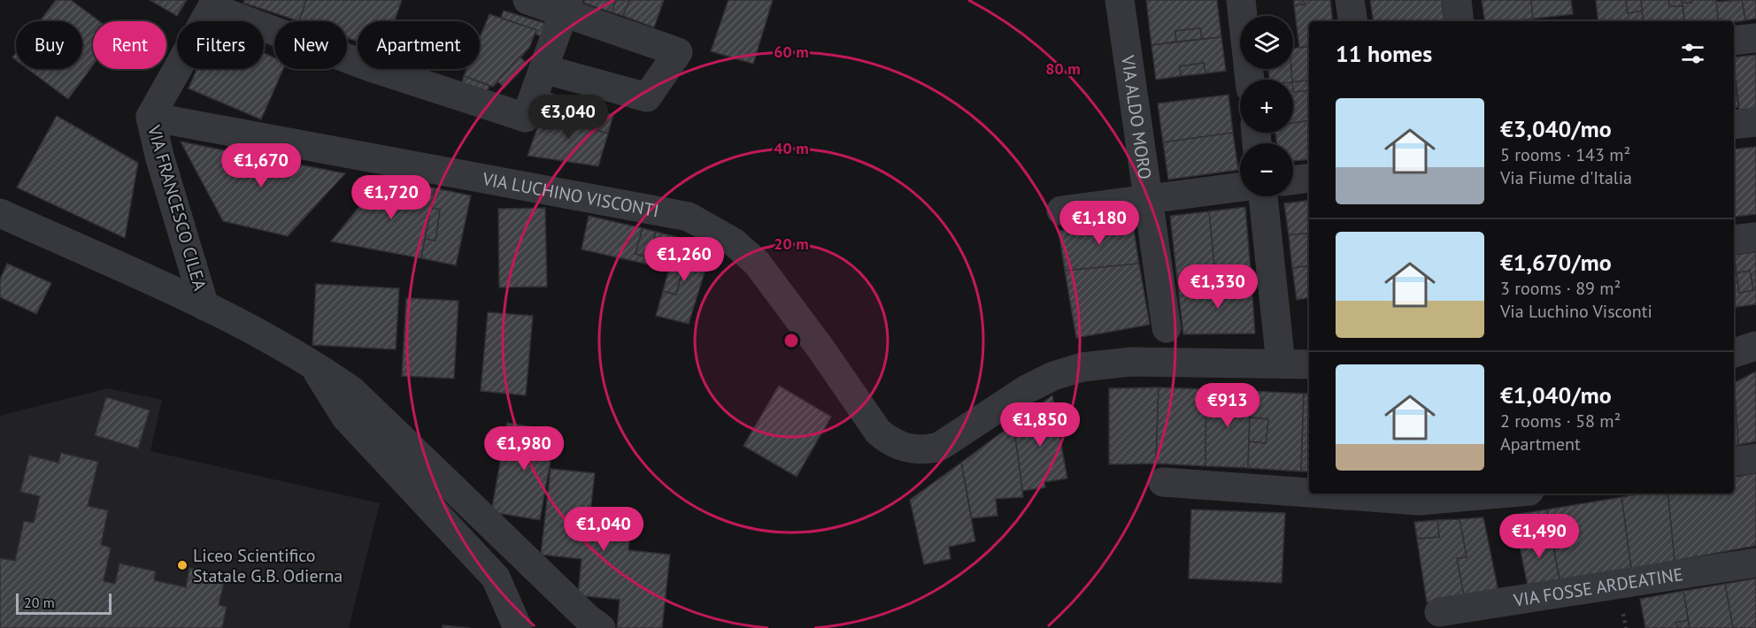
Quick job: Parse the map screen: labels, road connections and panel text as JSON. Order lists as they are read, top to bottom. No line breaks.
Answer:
{"streets":{"street":["VIA ALDO MORO","VIA LUCHINO VISCONTI","VIA FRANCESCO CILEA","VIA FOSSE ARDEATINE"]},"crossings":[["VIA LUCHINO VISCONTI","VIA FRANCESCO CILEA"]],"places":["Liceo Scientifico Statale G.B. Odierna"],"scale_bar":"20 m","page":{"map_buttons":["+","−"],"chip":["Buy","Rent","Filters","New","Apartment"],"heading":"11 homes","list":[{"name":"€3,040/mo","note":"5 rooms · 143 m² · Via Fiume d'Italia"},{"name":"€1,670/mo","note":"3 rooms · 89 m² · Via Luchino Visconti"},{"name":"€1,040/mo","note":"2 rooms · 58 m² · Apartment"}],"price":["€3,040","€1,670","€1,720","€1,180","€1,260","€1,330","€913","€1,850","€1,980","€1,040","€1,490"],"scale":"20 m"},"rings":["60 m","80 m","40 m","20 m"]}
